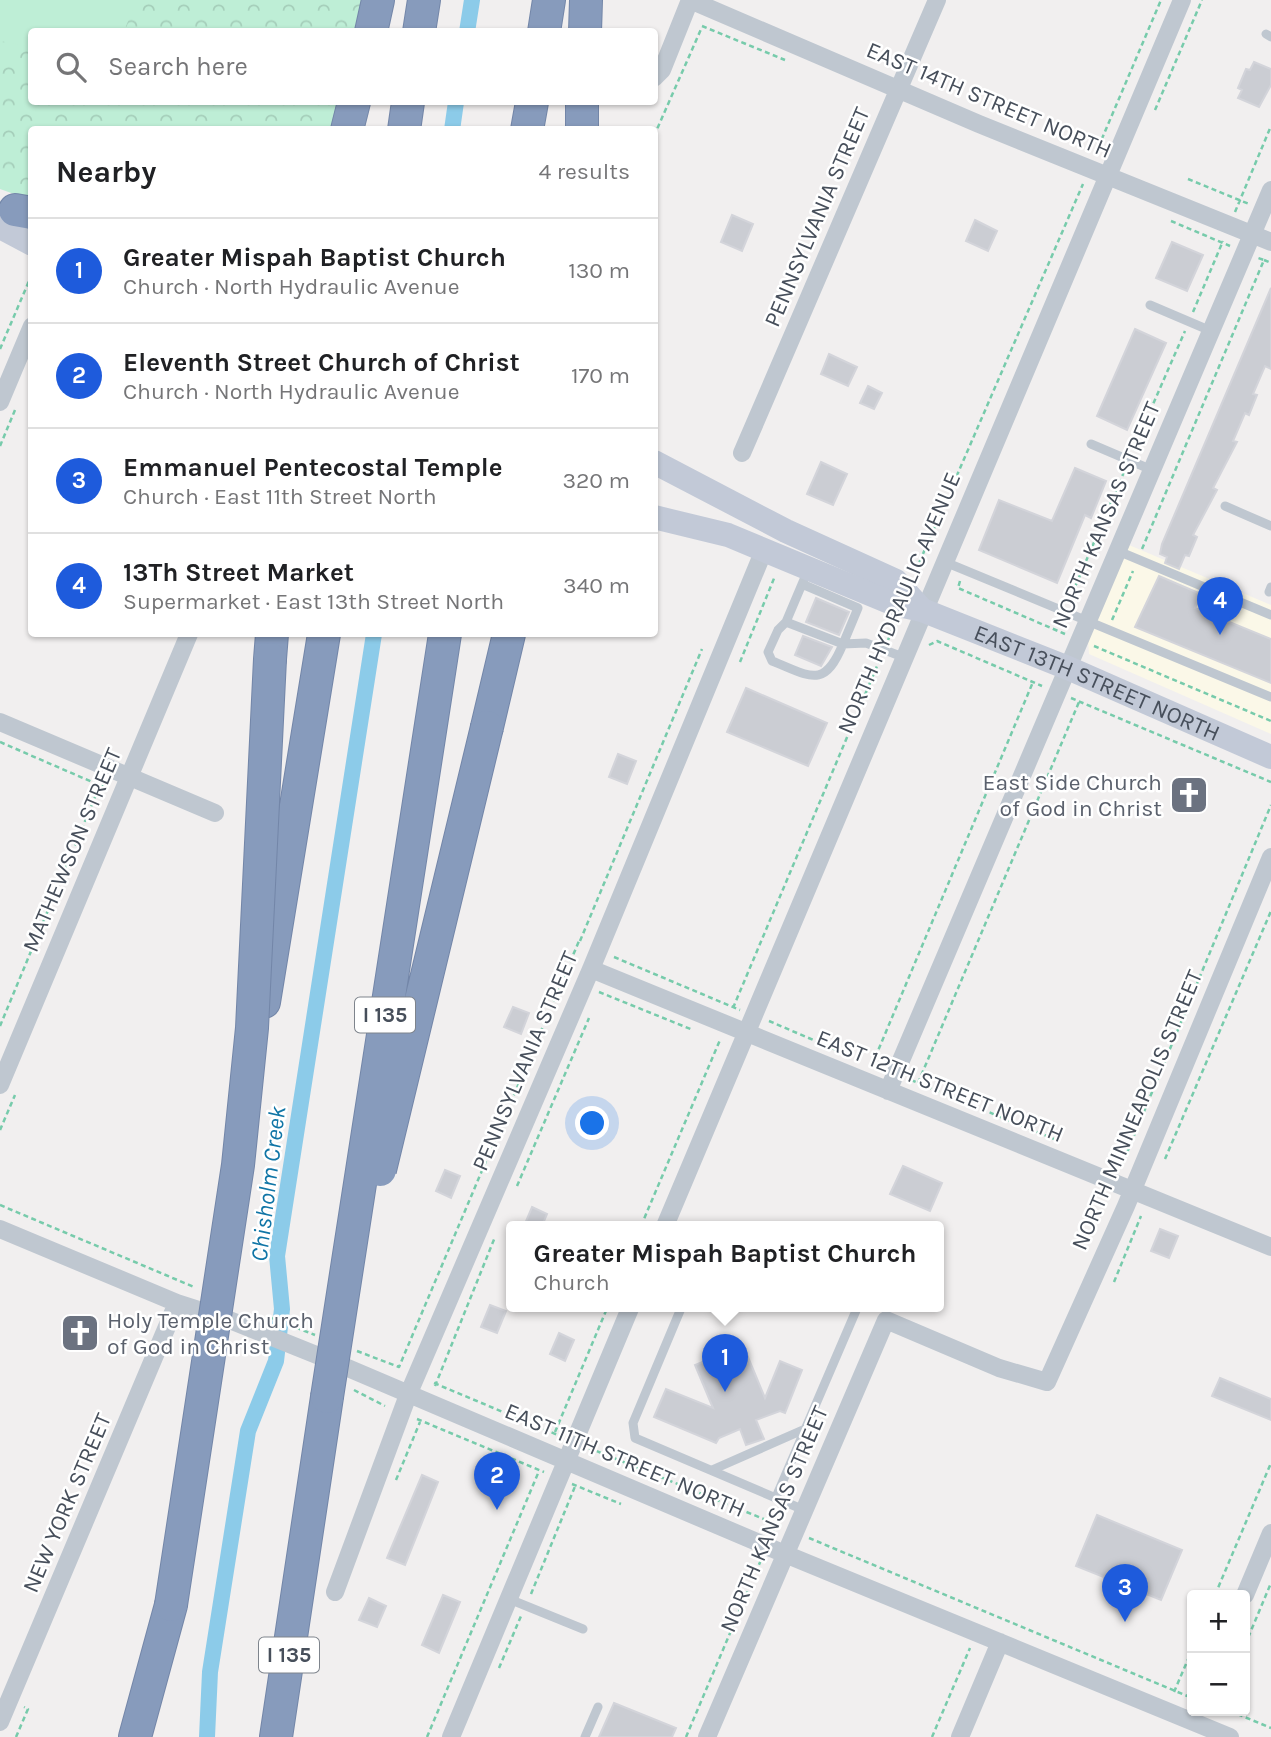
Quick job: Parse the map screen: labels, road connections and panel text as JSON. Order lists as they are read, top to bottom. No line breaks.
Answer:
{"streets":{"highway":["I 135"],"main road":["EAST 13TH STREET NORTH"],"street":["EAST 14TH STREET NORTH","PENNSYLVANIA STREET","NORTH KANSAS STREET","NORTH HYDRAULIC AVENUE","MATHEWSON STREET","EAST 12TH STREET NORTH","NORTH MINNEAPOLIS STREET","EAST 11TH STREET NORTH","NEW YORK STREET"]},"crossings":[["EAST 14TH STREET NORTH","PENNSYLVANIA STREET"],["EAST 14TH STREET NORTH","NORTH KANSAS STREET"],["EAST 14TH STREET NORTH","NORTH HYDRAULIC AVENUE"],["PENNSYLVANIA STREET","EAST 13TH STREET NORTH"],["PENNSYLVANIA STREET","EAST 12TH STREET NORTH"],["PENNSYLVANIA STREET","EAST 11TH STREET NORTH"],["NORTH KANSAS STREET","EAST 13TH STREET NORTH"],["NORTH KANSAS STREET","EAST 12TH STREET NORTH"],["NORTH KANSAS STREET","NORTH MINNEAPOLIS STREET"],["NORTH KANSAS STREET","EAST 11TH STREET NORTH"],["NORTH HYDRAULIC AVENUE","EAST 13TH STREET NORTH"],["NORTH HYDRAULIC AVENUE","EAST 12TH STREET NORTH"],["EAST 12TH STREET NORTH","NORTH MINNEAPOLIS STREET"],["EAST 11TH STREET NORTH","NEW YORK STREET"]],"water":["Chisholm Creek"],"places":{"church":["East Side Church of God in Christ","Holy Temple Church of God in Christ"]},"page":{"search":"Search here","heading":["Nearby","4 results"],"list":[{"mark":"1","name":"Greater Mispah Baptist Church","note":"Church · North Hydraulic Avenue","value":"130 m"},{"mark":"2","name":"Eleventh Street Church of Christ","note":"Church · North Hydraulic Avenue","value":"170 m"},{"mark":"3","name":"Emmanuel Pentecostal Temple","note":"Church · East 11th Street North","value":"320 m"},{"mark":"4","name":"13Th Street Market","note":"Supermarket · East 13th Street North","value":"340 m"}],"pins":["4","1","2","3"],"popup":["Greater Mispah Baptist Church","Church"],"map_buttons":["+","−"]}}
